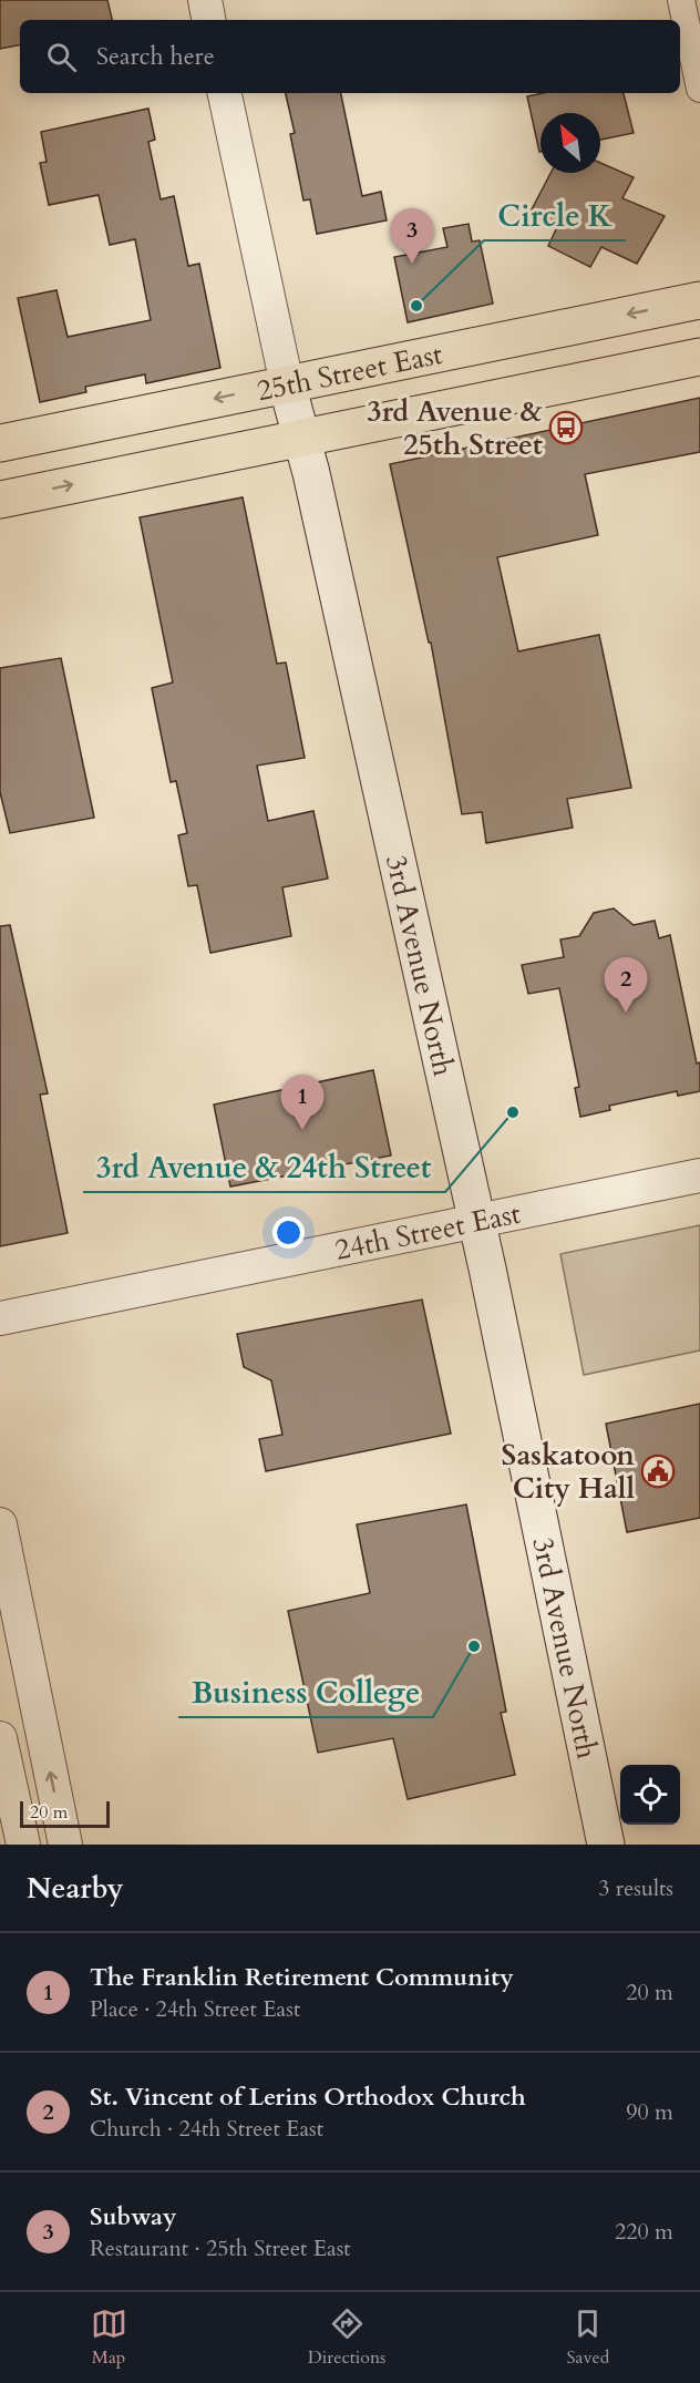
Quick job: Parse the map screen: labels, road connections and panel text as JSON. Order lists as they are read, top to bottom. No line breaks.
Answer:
{"streets":{"main road":["25th Street East","3rd Avenue North"],"street":["24th Street East"]},"crossings":[["25th Street East","3rd Avenue North"],["3rd Avenue North","24th Street East"]],"places":{"other":["Circle K","3rd Avenue & 24th Street","Business College"],"bus stop":["3rd Avenue & 25th Street"],"public building":["Saskatoon City Hall"]},"scale_bar":"20 m","north":"top left","page":{"search":"Search here","pins":["3","2","1"],"scale":"20 m","heading":["Nearby","3 results"],"list":[{"mark":"1","name":"The Franklin Retirement Community","note":"Place · 24th Street East","value":"20 m"},{"mark":"2","name":"St. Vincent of Lerins Orthodox Church","note":"Church · 24th Street East","value":"90 m"},{"mark":"3","name":"Subway","note":"Restaurant · 25th Street East","value":"220 m"}],"nav":["Map","Directions","Saved"]}}
